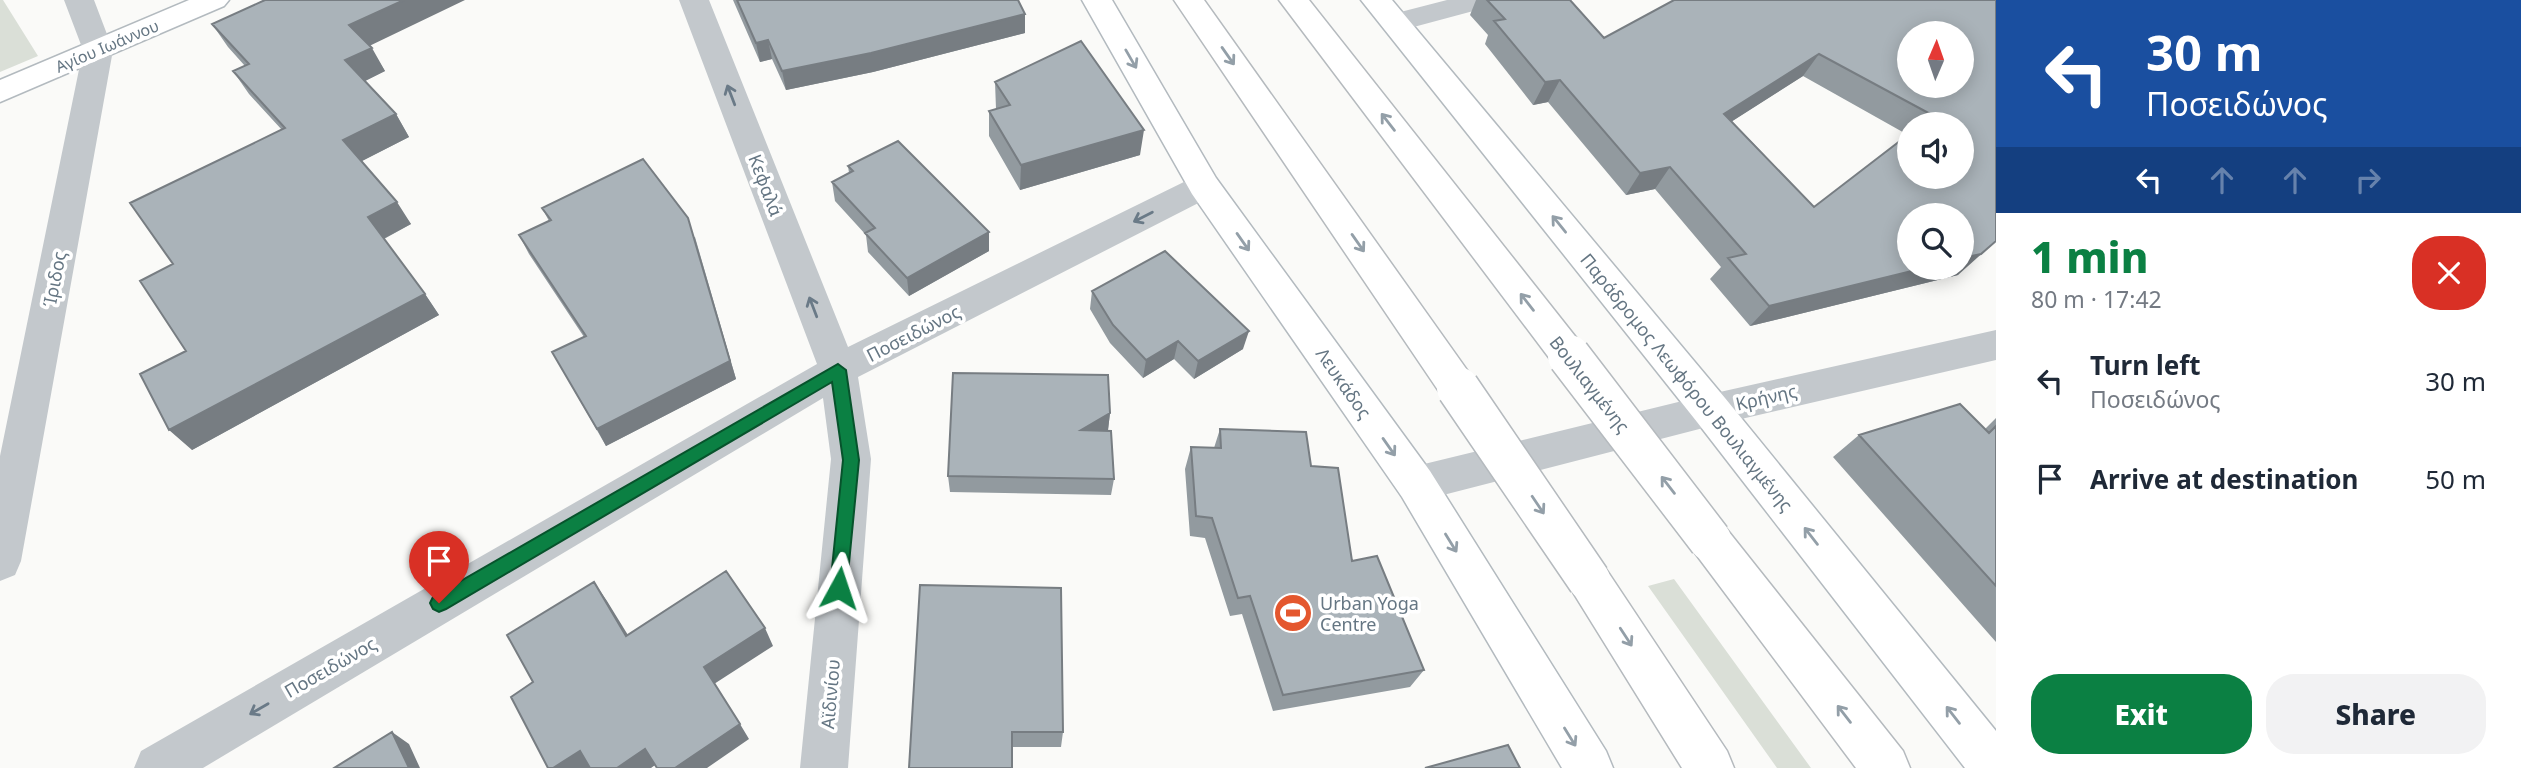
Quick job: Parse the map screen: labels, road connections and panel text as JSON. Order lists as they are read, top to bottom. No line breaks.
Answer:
{"streets":{"street":["Αγίου Ιωάννου","Κεφαλά","Ίριδος","Ποσειδώνος","Παράδρομος Λεωφόρου Βουλιαγμένης","Λευκάδος","Βουλιαγμένης","Κρήνης","Αϊδινίου"]},"crossings":[["Αγίου Ιωάννου","Ίριδος"],["Κεφαλά","Ποσειδώνος"],["Κεφαλά","Αϊδινίου"],["Ποσειδώνος","Λευκάδος"],["Ποσειδώνος","Αϊδινίου"],["Παράδρομος Λεωφόρου Βουλιαγμένης","Κρήνης"],["Λευκάδος","Κρήνης"]],"one_way":["Κεφαλά","Ποσειδώνος"],"places":{"sports":["Urban Yoga Centre"]},"north":"top","page":{"turn":["30 m","Ποσειδώνος"],"heading":["1 min","80 m · 17:42"],"list":[{"name":"Turn left","note":"Ποσειδώνος","value":"30 m"},{"name":"Arrive at destination","value":"50 m"}],"buttons":["Exit","Share"]}}
